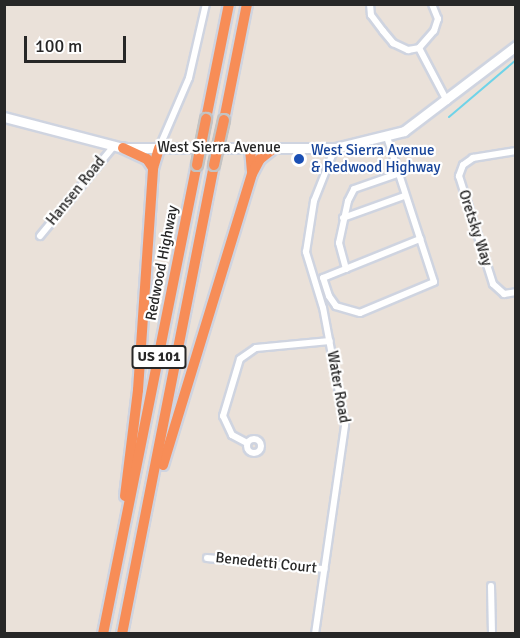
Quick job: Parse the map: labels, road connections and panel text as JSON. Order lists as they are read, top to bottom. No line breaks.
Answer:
{"streets":{"highway":["Redwood Highway","US 101"],"main road":["West Sierra Avenue"],"street":["Hansen Road","Oretsky Way","Water Road","Benedetti Court"]},"crossings":[["West Sierra Avenue","Hansen Road"],["West Sierra Avenue","Water Road"],["Water Road","Benedetti Court"]],"places":["West Sierra Avenue & Redwood Highway"],"scale_bar":"100 m"}
